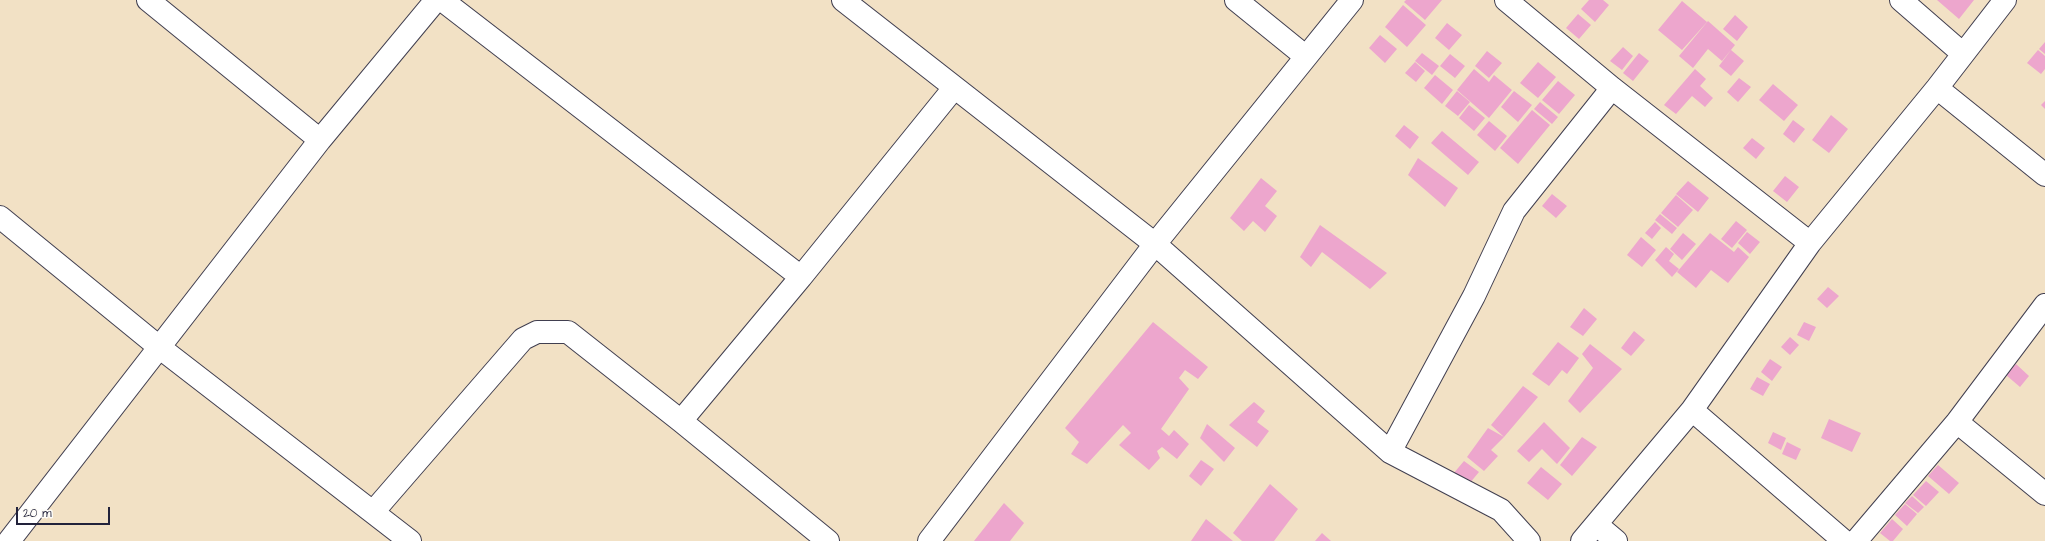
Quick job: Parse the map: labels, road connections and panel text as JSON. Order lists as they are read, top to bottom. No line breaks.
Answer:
{"scale_bar":"20 m"}
